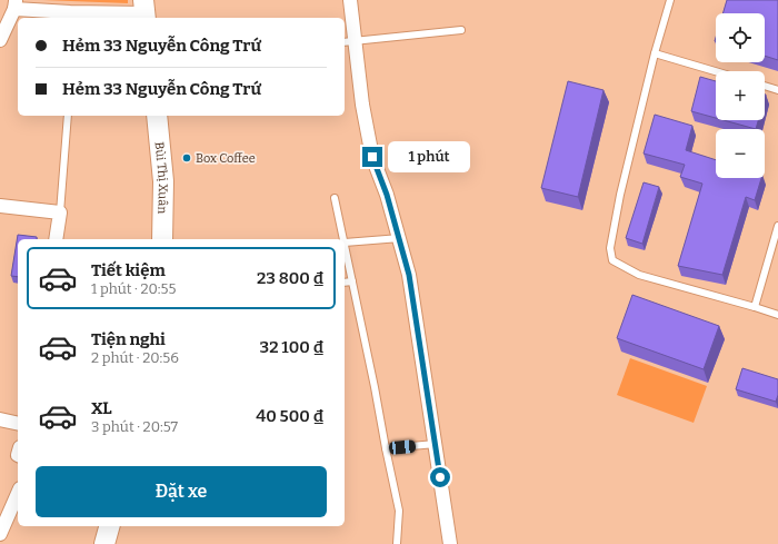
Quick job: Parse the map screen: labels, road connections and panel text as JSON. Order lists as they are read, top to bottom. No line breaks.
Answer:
{"streets":{"street":["Bùi Thị Xuân"]},"places":["Box Coffee"],"page":{"map_buttons":["+","−"],"banner":["Hẻm 33 Nguyễn Công Trứ","Hẻm 33 Nguyễn Công Trứ"],"bubble":"1 phút","list":[{"name":"Tiết kiệm","note":"1 phút · 20:55","value":"23 800 ₫"},{"name":"Tiện nghi","note":"2 phút · 20:56","value":"32 100 ₫"},{"name":"XL","note":"3 phút · 20:57","value":"40 500 ₫"}],"buttons":"Đặt xe"}}
